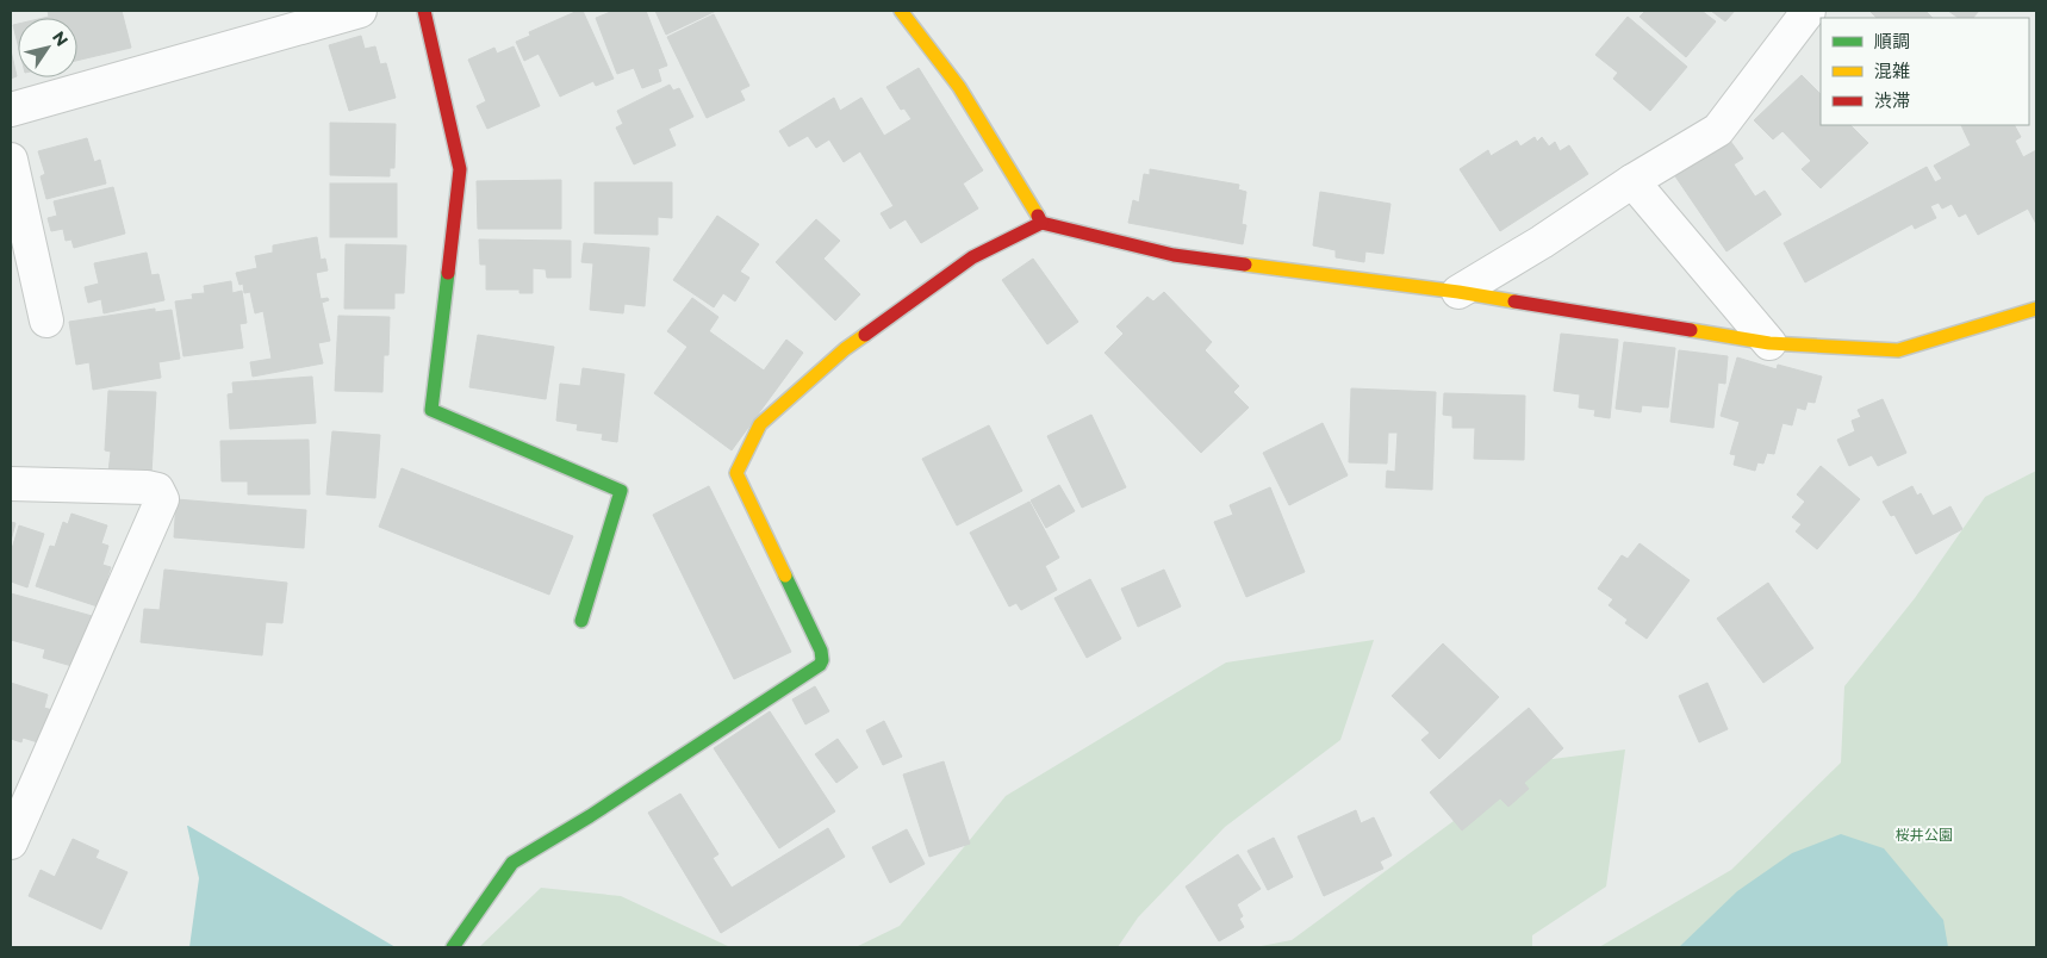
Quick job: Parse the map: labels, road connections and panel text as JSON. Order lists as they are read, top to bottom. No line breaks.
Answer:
{"parks":["桜井公園"],"legend":["順調","混雑","渋滞"],"north":"top right"}
